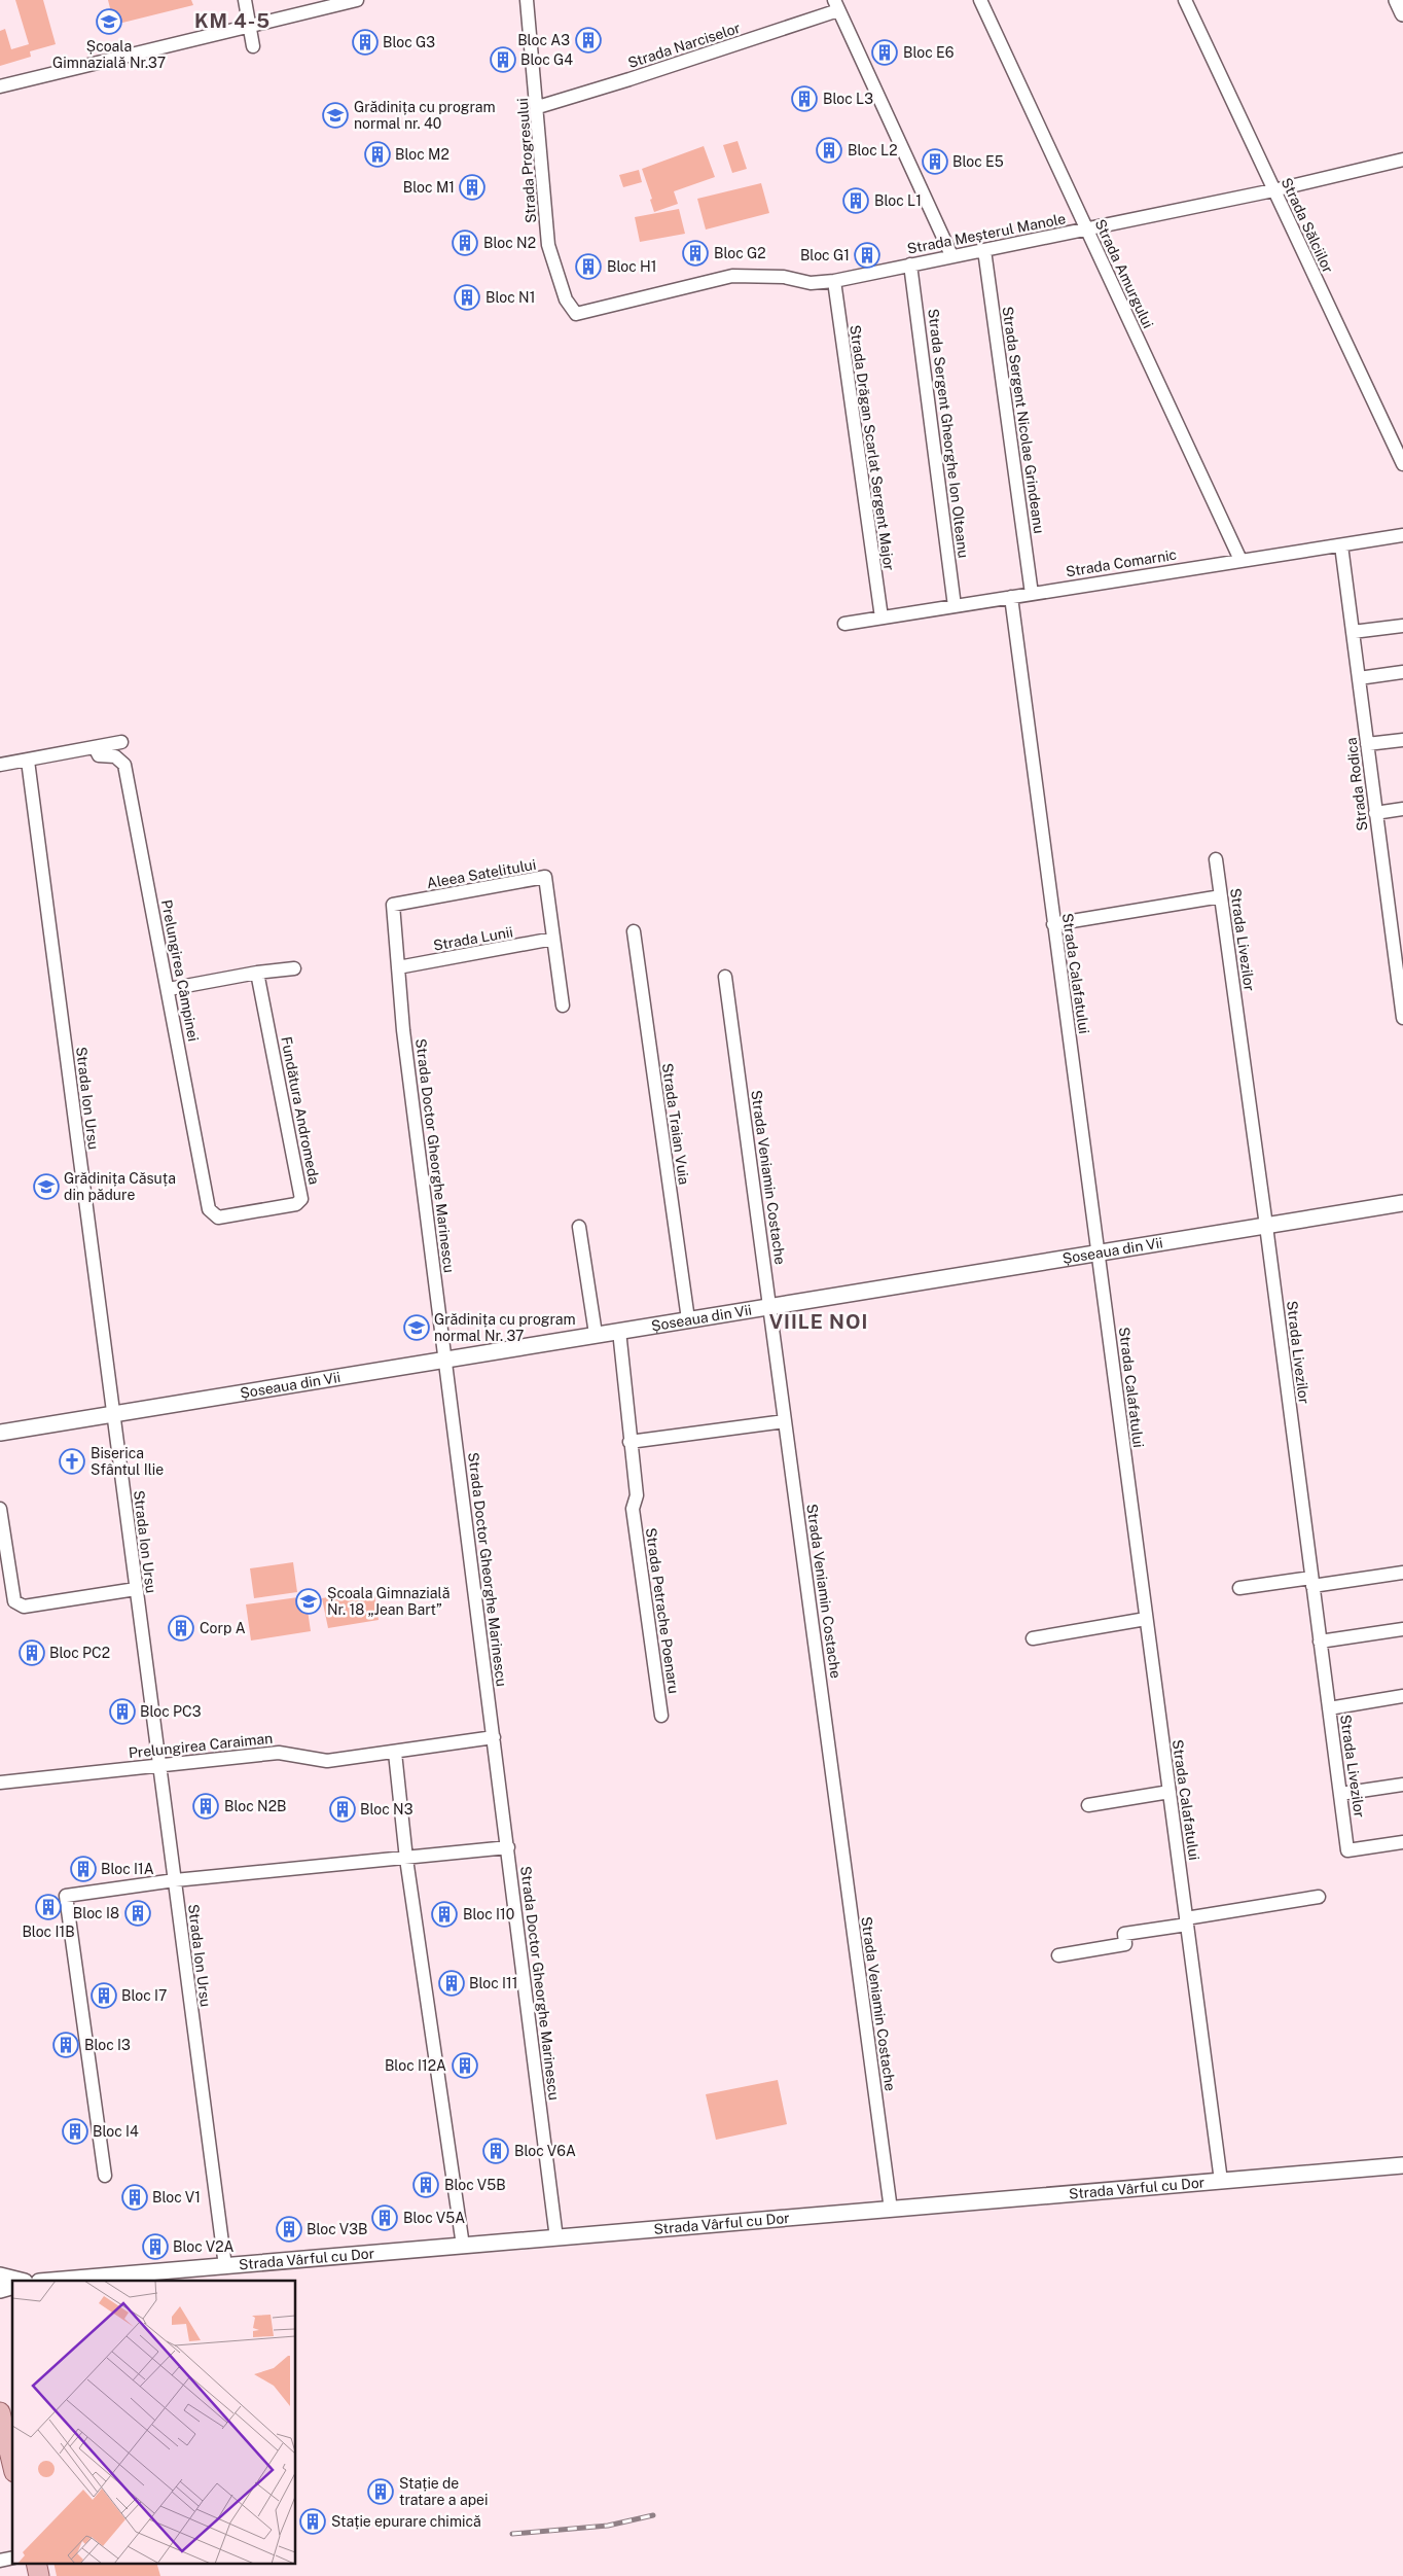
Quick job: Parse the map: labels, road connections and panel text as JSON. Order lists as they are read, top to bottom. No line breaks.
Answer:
{"streets":{"street":["Strada Narciselor","Strada Progresului","Strada Sălciilor","Strada Meșterul Manole","Strada Amurgului","Strada Sergent Nicolae Grindeanu","Strada Sergent Gheorghe Ion Olteanu","Strada Drăgan Scarlat Sergent Major","Strada Comarnic","Strada Rodica","Aleea Satelitului","Strada Lunii","Strada Livezilor","Prelungirea Câmpinei","Strada Calafatului","Strada Ion Ursu","Fundătura Andromeda","Strada Traian Vuia","Strada Doctor Gheorghe Marinescu","Strada Veniamin Costache","Șoseaua din Vii","Strada Petrache Poenaru","Prelungirea Caraiman","Strada Vârful cu Dor"]},"crossings":[["Strada Narciselor","Strada Progresului"],["Strada Progresului","Strada Meșterul Manole"],["Strada Sălciilor","Strada Meșterul Manole"],["Strada Meșterul Manole","Strada Amurgului"],["Strada Meșterul Manole","Strada Sergent Nicolae Grindeanu"],["Strada Meșterul Manole","Strada Sergent Gheorghe Ion Olteanu"],["Strada Meșterul Manole","Strada Drăgan Scarlat Sergent Major"],["Strada Amurgului","Strada Comarnic"],["Strada Sergent Nicolae Grindeanu","Strada Comarnic"],["Strada Sergent Gheorghe Ion Olteanu","Strada Comarnic"],["Strada Drăgan Scarlat Sergent Major","Strada Comarnic"],["Strada Comarnic","Strada Rodica"],["Strada Comarnic","Strada Calafatului"],["Aleea Satelitului","Strada Lunii"],["Aleea Satelitului","Strada Doctor Gheorghe Marinescu"],["Strada Lunii","Strada Doctor Gheorghe Marinescu"],["Strada Livezilor","Șoseaua din Vii"],["Prelungirea Câmpinei","Fundătura Andromeda"],["Strada Calafatului","Șoseaua din Vii"],["Strada Calafatului","Strada Vârful cu Dor"],["Strada Ion Ursu","Șoseaua din Vii"],["Strada Ion Ursu","Prelungirea Caraiman"],["Strada Ion Ursu","Strada Vârful cu Dor"],["Strada Traian Vuia","Șoseaua din Vii"],["Strada Doctor Gheorghe Marinescu","Șoseaua din Vii"],["Strada Doctor Gheorghe Marinescu","Prelungirea Caraiman"],["Strada Doctor Gheorghe Marinescu","Strada Vârful cu Dor"],["Strada Veniamin Costache","Șoseaua din Vii"],["Strada Veniamin Costache","Strada Vârful cu Dor"],["Șoseaua din Vii","Strada Petrache Poenaru"]],"districts":["KM 4-5","VIILE NOI"],"places":{"school or university":["Școala Gimnazială Nr.37","Grădinița cu program normal nr. 40","Grădinița Căsuța din pădure","Grădinița cu program normal Nr. 37","Școala Gimnazială Nr. 18 „Jean Bart”"],"building":["Bloc A3","Bloc G3","Bloc E6","Bloc G4","Bloc L3","Bloc L2","Bloc M2","Bloc E5","Bloc M1","Bloc L1","Bloc N2","Bloc G2","Bloc G1","Bloc H1","Bloc N1","Corp A","Bloc PC2","Bloc PC3","Bloc N2B","Bloc N3","Bloc I1A","Bloc I1B","Bloc I8","Bloc I10","Bloc I11","Bloc I7","Bloc I3","Bloc I12A","Bloc I4","Bloc V6A","Bloc V5B","Bloc V1","Bloc V5A","Bloc V3B","Bloc V2A","Stație de tratare a apei","Stație epurare chimică"],"church":["Biserica Sfântul Ilie"]}}
